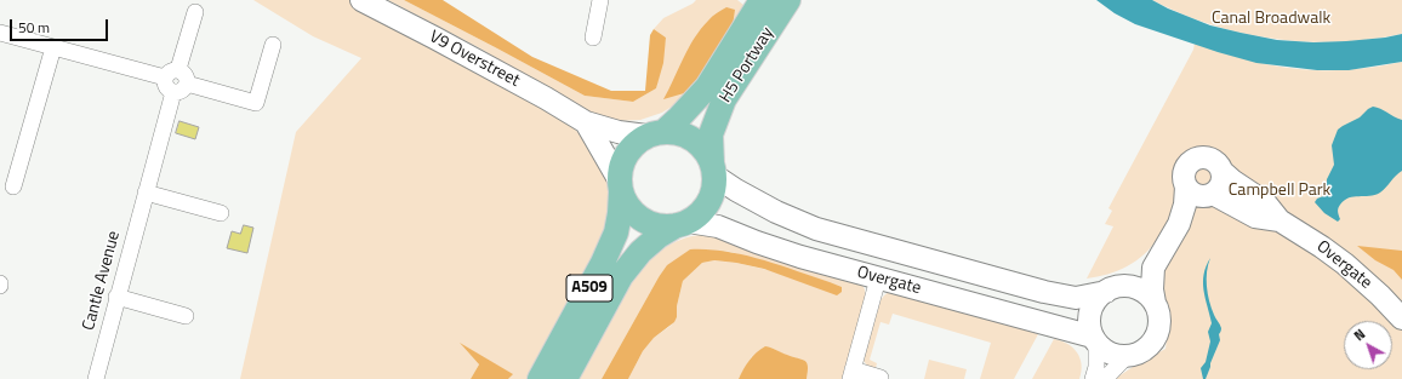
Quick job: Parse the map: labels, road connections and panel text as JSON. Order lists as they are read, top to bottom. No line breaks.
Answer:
{"streets":{"main road":["H5 Portway","A509"],"street":["V9 Overstreet","Overgate","Cantle Avenue"]},"crossings":[["V9 Overstreet","H5 Portway"],["V9 Overstreet","Overgate"],["V9 Overstreet","A509"],["H5 Portway","Overgate"],["H5 Portway","A509"],["Overgate","A509"]],"parks":["Canal Broadwalk","Campbell Park"],"scale_bar":"50 m","north":"top left"}
